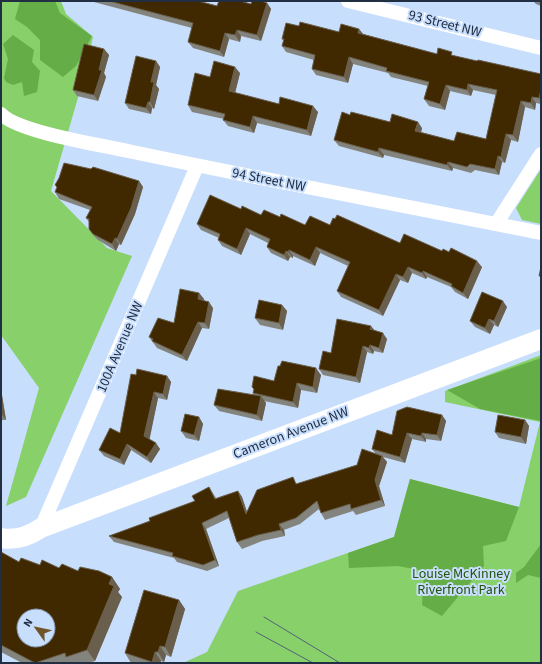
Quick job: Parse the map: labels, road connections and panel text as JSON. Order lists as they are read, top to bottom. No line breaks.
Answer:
{"streets":{"street":["93 Street NW","94 Street NW","100A Avenue NW","Cameron Avenue NW"]},"crossings":[["94 Street NW","100A Avenue NW"],["100A Avenue NW","Cameron Avenue NW"]],"parks":["Louise McKinney Riverfront Park"],"north":"top left"}
